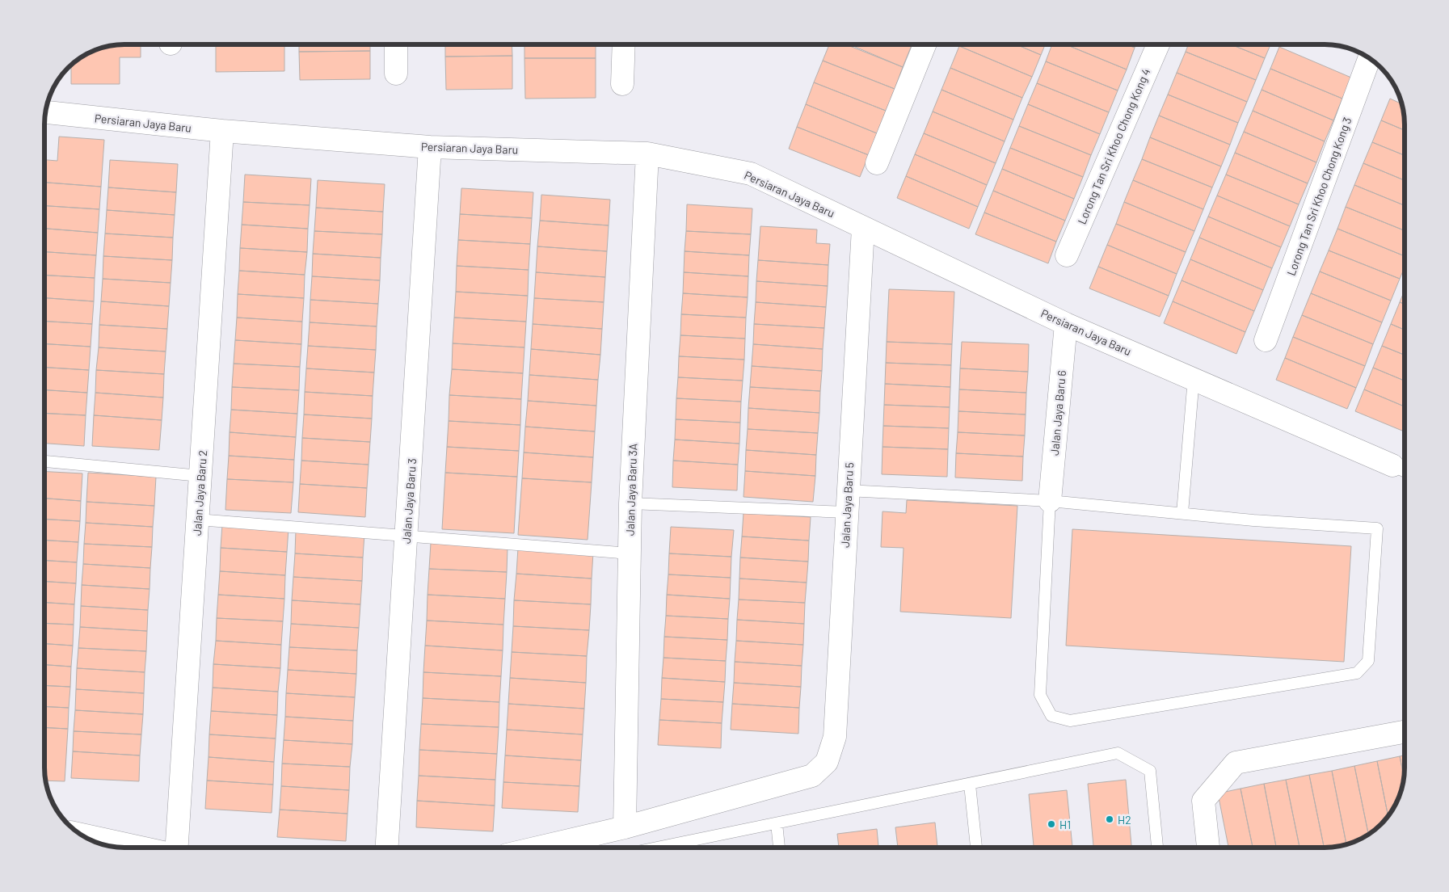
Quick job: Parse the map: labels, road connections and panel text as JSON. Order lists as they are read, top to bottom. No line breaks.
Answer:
{"streets":{"street":["Persiaran Jaya Baru","Lorong Tan Sri Khoo Chong Kong 4","Lorong Tan Sri Khoo Chong Kong 3","Jalan Jaya Baru 6","Jalan Jaya Baru 3A","Jalan Jaya Baru 2","Jalan Jaya Baru 3","Jalan Jaya Baru 5"]},"crossings":[["Persiaran Jaya Baru","Jalan Jaya Baru 6"],["Persiaran Jaya Baru","Jalan Jaya Baru 3A"],["Persiaran Jaya Baru","Jalan Jaya Baru 2"],["Persiaran Jaya Baru","Jalan Jaya Baru 3"],["Persiaran Jaya Baru","Jalan Jaya Baru 5"],["Jalan Jaya Baru 3A","Jalan Jaya Baru 5"]],"places":["H2","H1"]}
